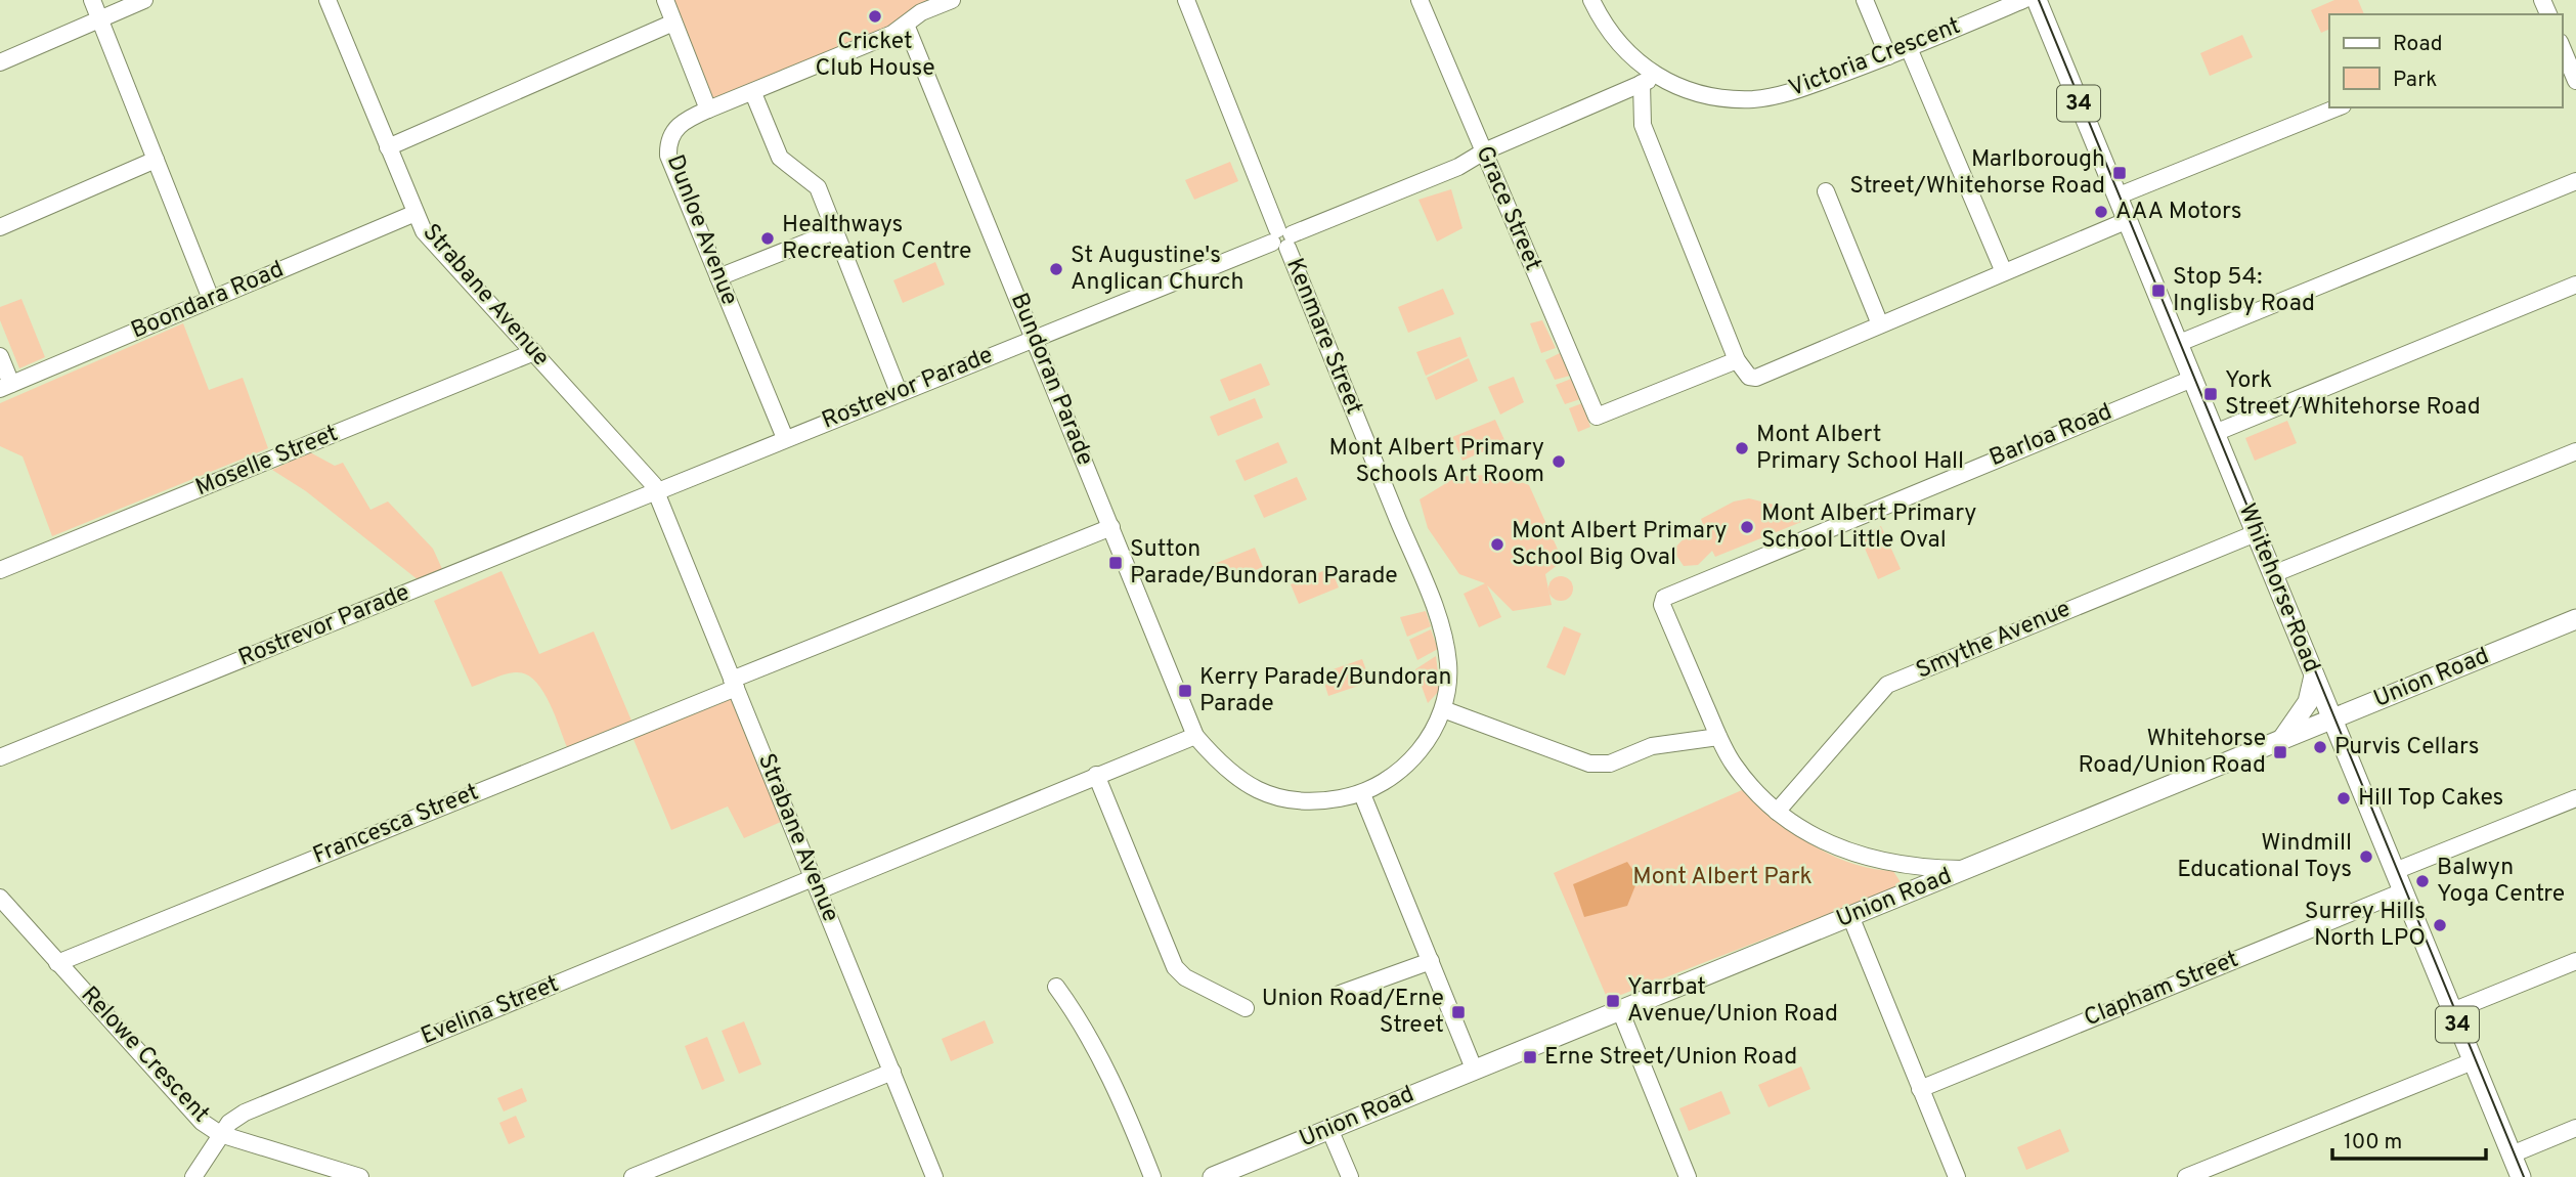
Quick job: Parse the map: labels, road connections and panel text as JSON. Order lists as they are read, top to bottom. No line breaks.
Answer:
{"streets":{"main road":["34","Whitehorse Road","Union Road"],"street":["Victoria Crescent","Grace Street","Dunloe Avenue","Strabane Avenue","Boondara Road","Kenmare Street","Bundoran Parade","Rostrevor Parade","Barloa Road","Moselle Street","Smythe Avenue","Francesca Street","Clapham Street","Evelina Street","Relowe Crescent"]},"crossings":[["Victoria Crescent","Rostrevor Parade"],["Grace Street","Rostrevor Parade"],["Dunloe Avenue","Bundoran Parade"],["Dunloe Avenue","Rostrevor Parade"],["Strabane Avenue","Boondara Road"],["Strabane Avenue","Rostrevor Parade"],["Strabane Avenue","Moselle Street"],["Strabane Avenue","Francesca Street"],["Strabane Avenue","Evelina Street"],["Kenmare Street","Rostrevor Parade"],["Bundoran Parade","Rostrevor Parade"],["Bundoran Parade","Francesca Street"],["Bundoran Parade","Evelina Street"],["Barloa Road","Whitehorse Road"],["Whitehorse Road","Smythe Avenue"],["Whitehorse Road","Union Road"],["Whitehorse Road","Clapham Street"],["Francesca Street","Relowe Crescent"],["Evelina Street","Relowe Crescent"]],"parks":["Mont Albert Park"],"places":{"other":["Cricket Club House","AAA Motors","Healthways Recreation Centre","St Augustine's Anglican Church","Mont Albert Primary School Hall","Mont Albert Primary Schools Art Room","Mont Albert Primary School Little Oval","Mont Albert Primary School Big Oval","Purvis Cellars","Hill Top Cakes","Windmill Educational Toys","Balwyn Yoga Centre","Surrey Hills North LPO"],"transit":["Marlborough Street/Whitehorse Road","Stop 54: Inglisby Road","York Street/Whitehorse Road","Sutton Parade/Bundoran Parade","Kerry Parade/Bundoran Parade","Whitehorse Road/Union Road","Yarrbat Avenue/Union Road","Union Road/Erne Street","Erne Street/Union Road"]},"legend":["Road","Park"],"scale_bar":"100 m"}
